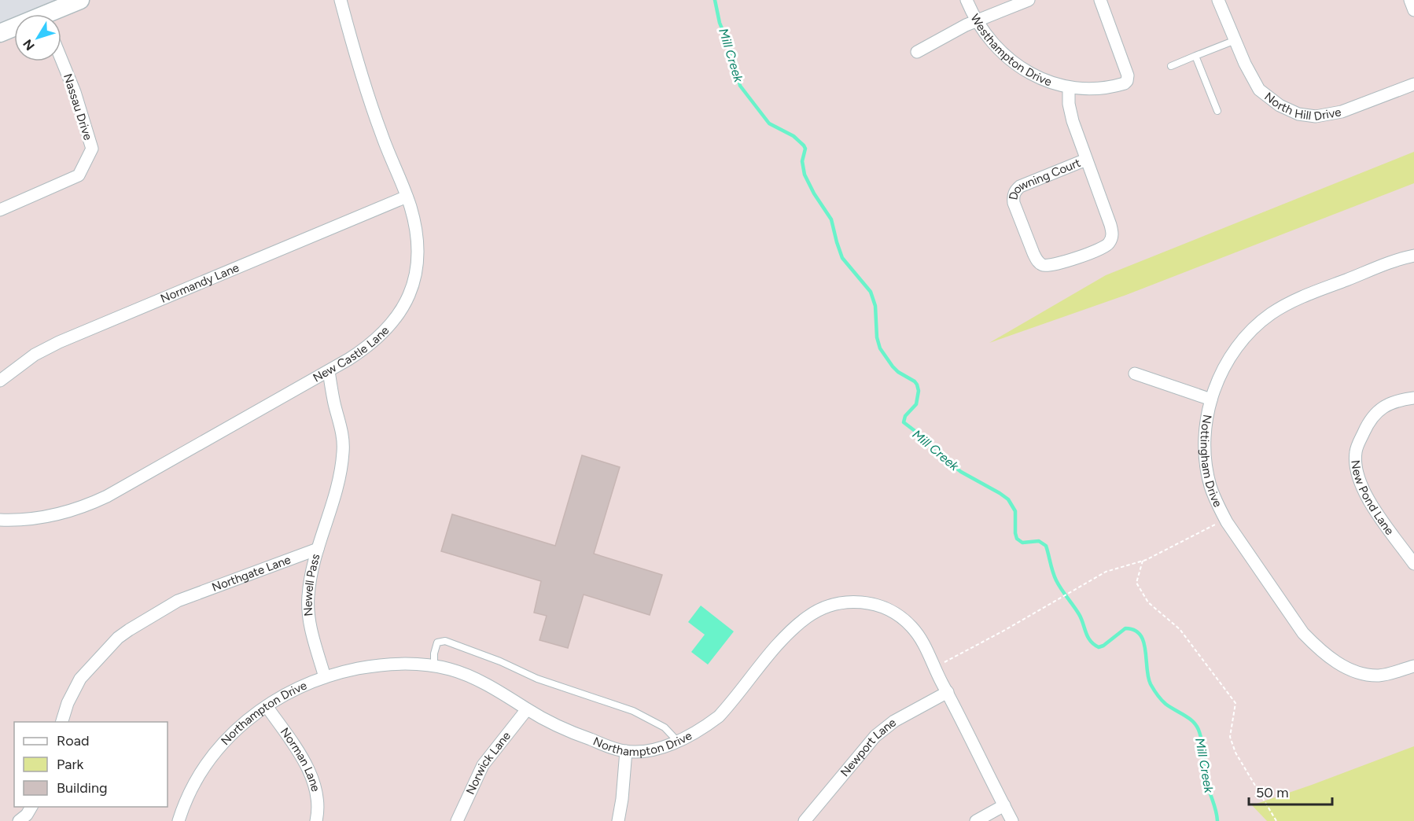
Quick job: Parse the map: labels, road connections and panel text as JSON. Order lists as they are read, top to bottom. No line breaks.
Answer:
{"streets":{"street":["Westhampton Drive","North Hill Drive","Nassau Drive","Downing Court","Normandy Lane","New Castle Lane","Nottingham Drive","New Pond Lane","Northgate Lane","Newell Pass","Northampton Drive","Newport Lane","Norman Lane","Norwick Lane"]},"crossings":[["Westhampton Drive","Downing Court"],["Normandy Lane","New Castle Lane"],["Northgate Lane","Newell Pass"],["Newell Pass","Northampton Drive"],["Northampton Drive","Newport Lane"],["Northampton Drive","Norman Lane"],["Northampton Drive","Norwick Lane"]],"water":["Mill Creek"],"legend":["Road","Park","Building"],"scale_bar":"50 m","north":"bottom left"}
